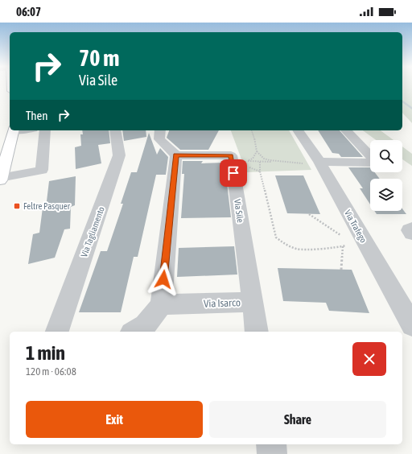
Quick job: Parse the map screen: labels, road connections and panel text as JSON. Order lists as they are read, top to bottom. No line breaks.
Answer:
{"streets":{"street":["Via Sile","Via Trafego","Via Tagliamento","Via Isarco"]},"crossings":[["Via Sile","Via Isarco"]],"places":{"transit":["Feltre Pasquer"]},"page":{"status":"06:07","turn":["70 m","Via Sile"],"then":"Then","heading":["1 min","120 m · 06:08"],"buttons":["Exit","Share"]}}
